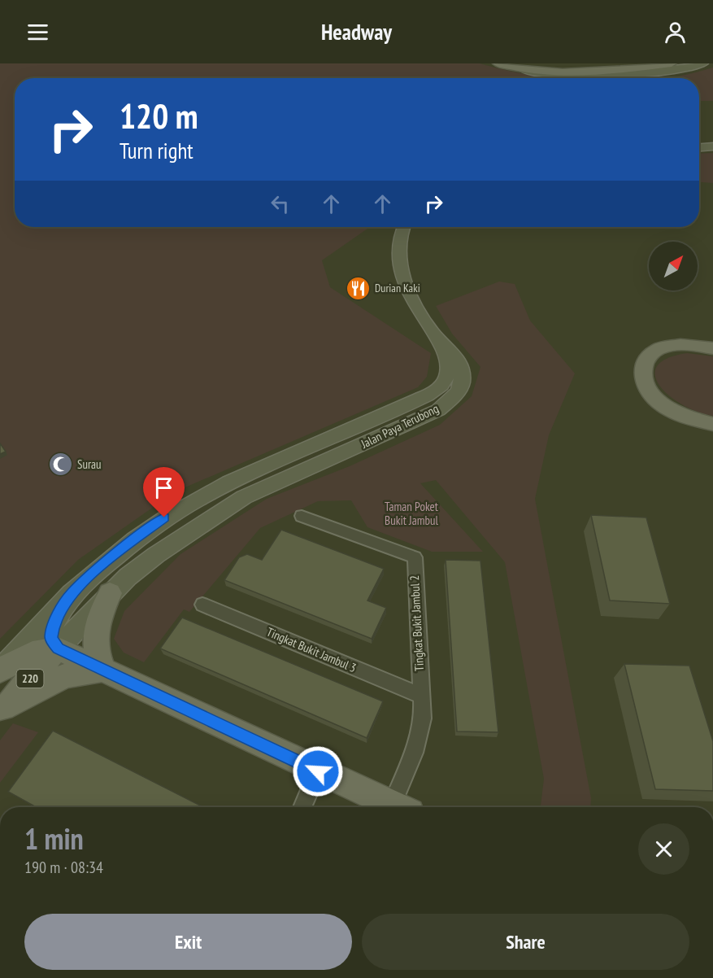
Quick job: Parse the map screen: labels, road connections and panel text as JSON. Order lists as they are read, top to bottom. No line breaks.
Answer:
{"streets":{"main road":["Jalan Paya Terubong","220"],"street":["Tingkat Bukit Jambul 2","Tingkat Bukit Jambul 3"]},"crossings":[["Jalan Paya Terubong","220"],["Tingkat Bukit Jambul 2","Tingkat Bukit Jambul 3"]],"parks":["Taman Poket Bukit Jambul"],"places":{"restaurant":["Durian Kaki"],"mosque":["Surau"]},"north":"top right","page":{"header":"Headway","turn":["120 m","Turn right"],"heading":["1 min","190 m · 08:34"],"buttons":["Exit","Share"]}}
